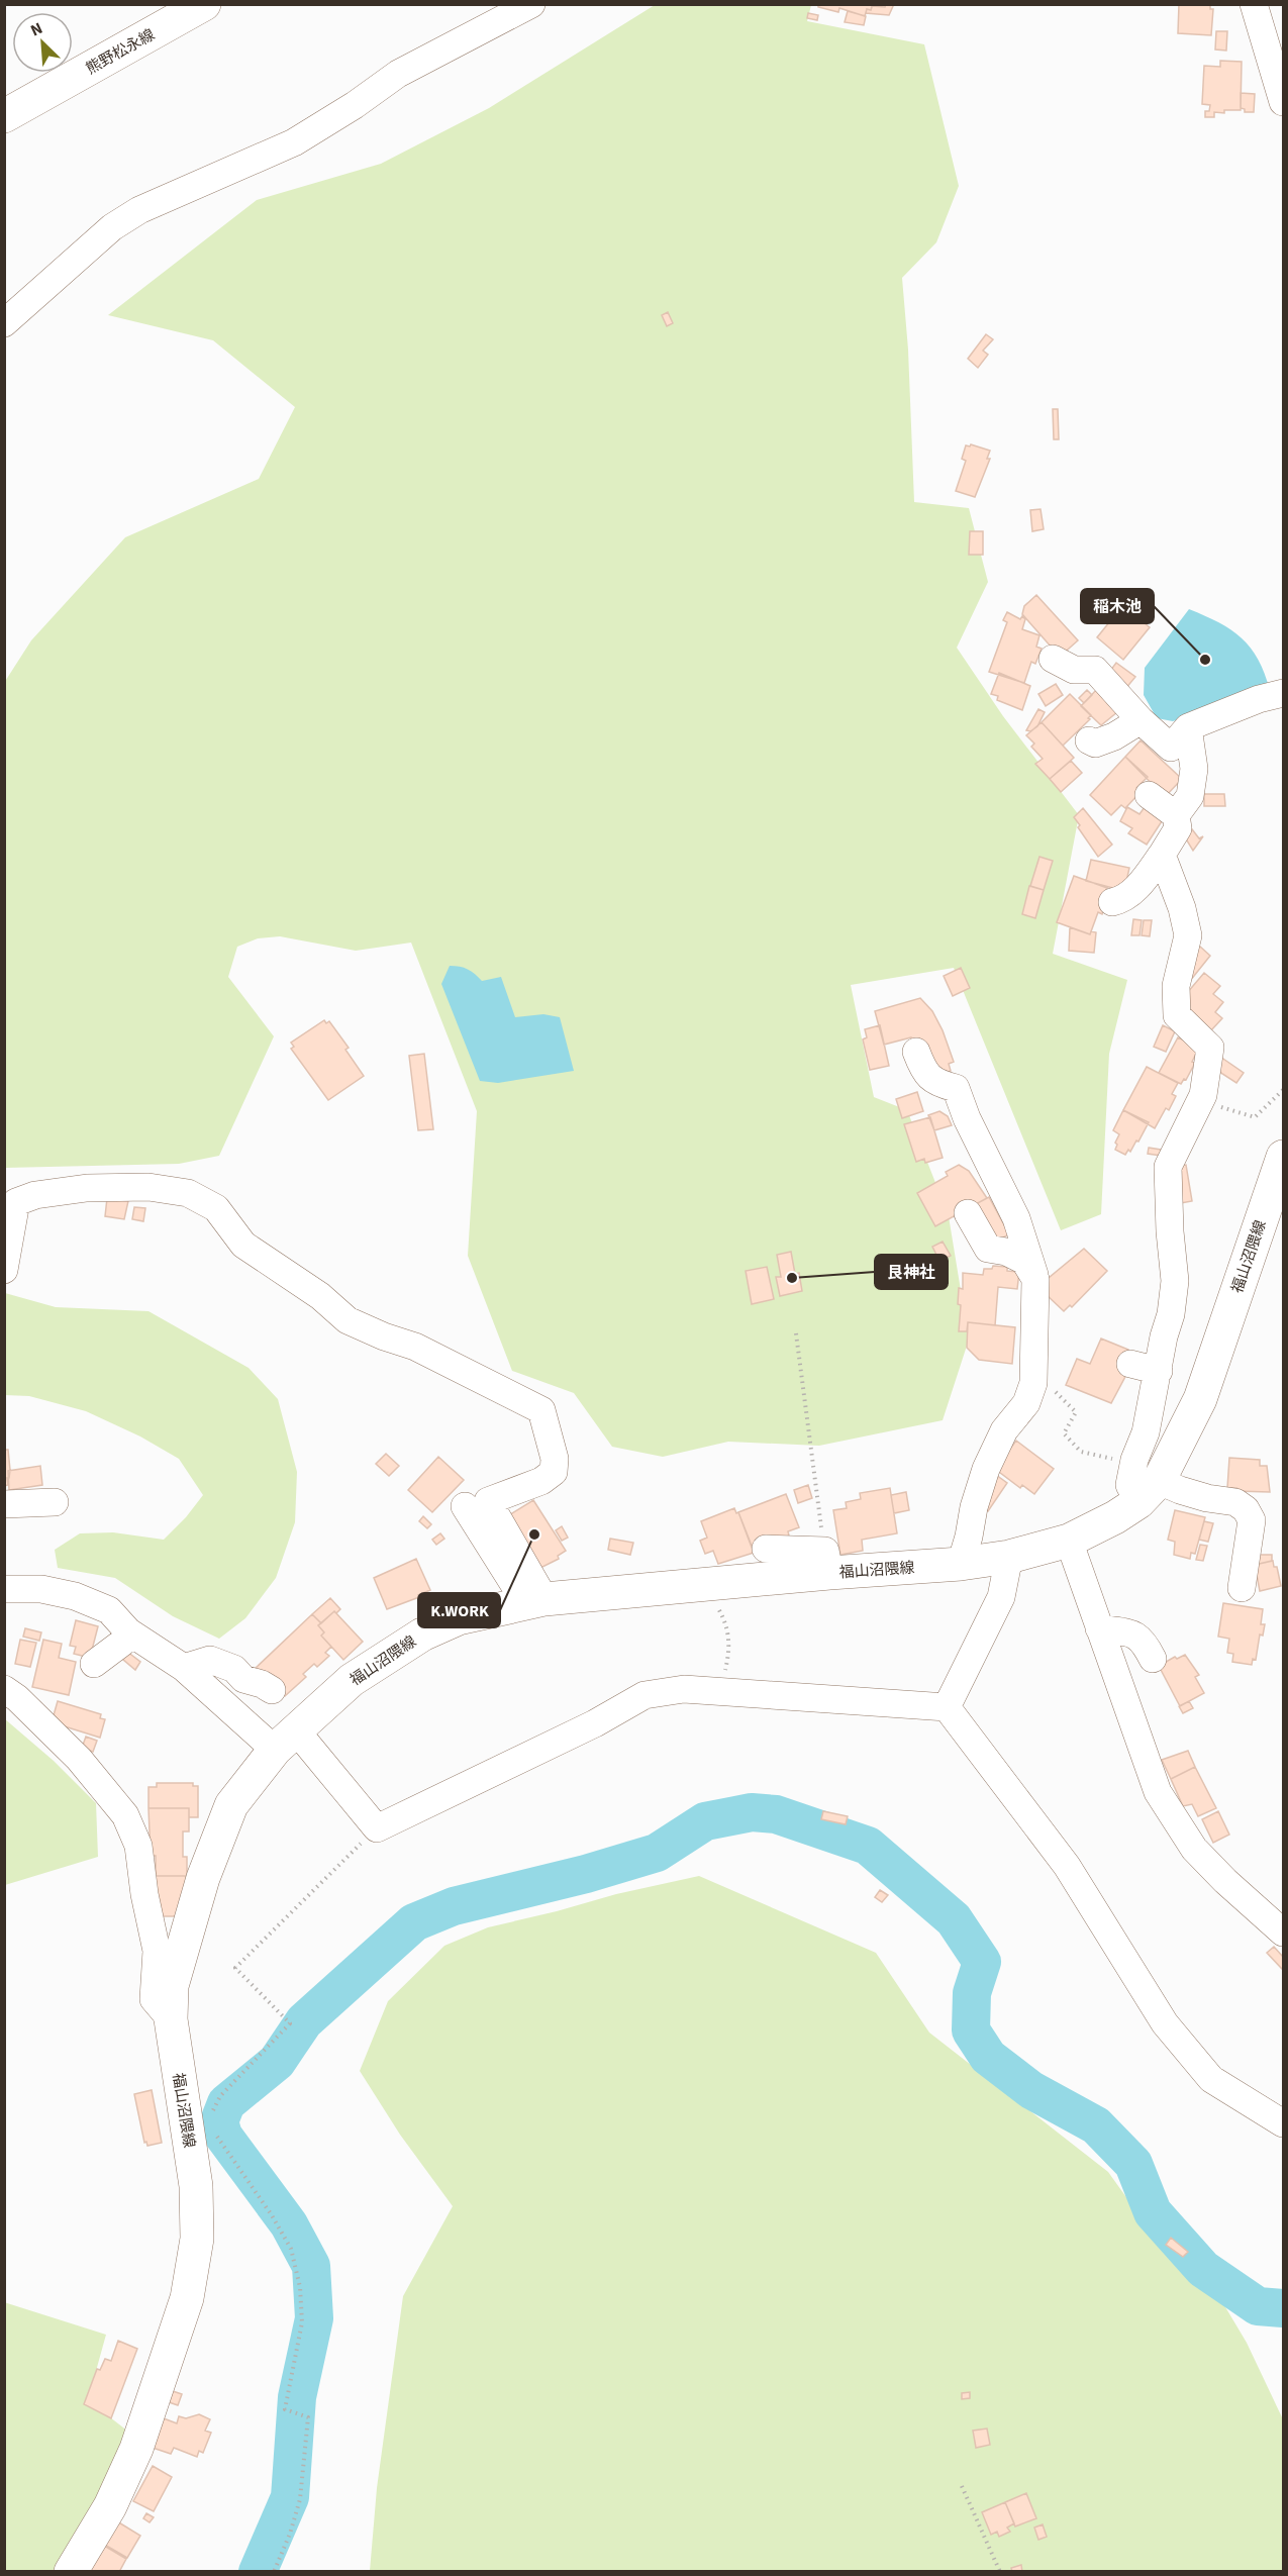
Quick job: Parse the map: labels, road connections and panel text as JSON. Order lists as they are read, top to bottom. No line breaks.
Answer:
{"streets":{"main road":["熊野松永線","福山沼隈線"]},"places":["稲木池","艮神社","K.WORK"],"north":"top left"}
